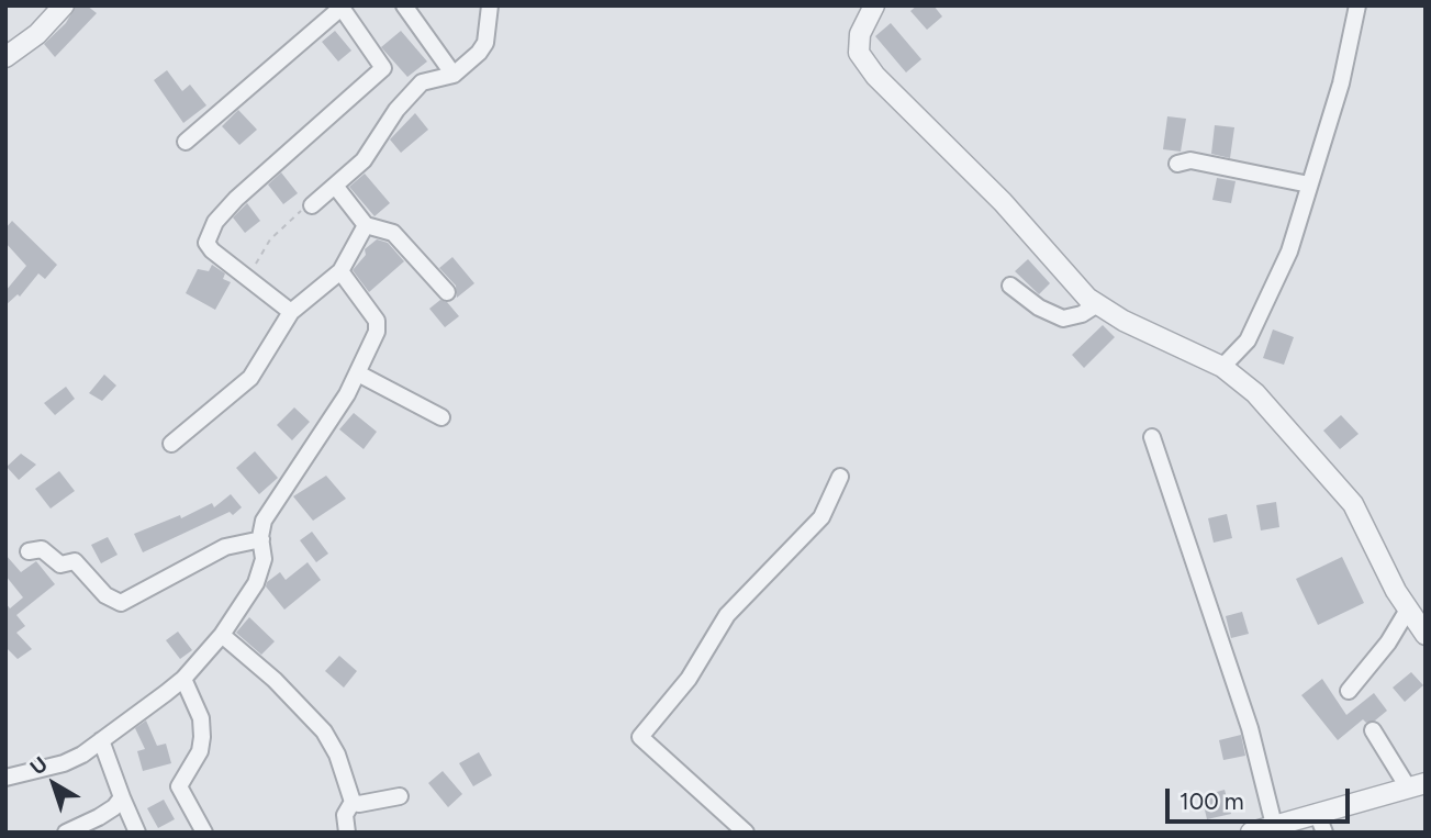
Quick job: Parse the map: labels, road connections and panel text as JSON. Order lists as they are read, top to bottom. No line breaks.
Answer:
{"scale_bar":"100 m","north":"top left"}
